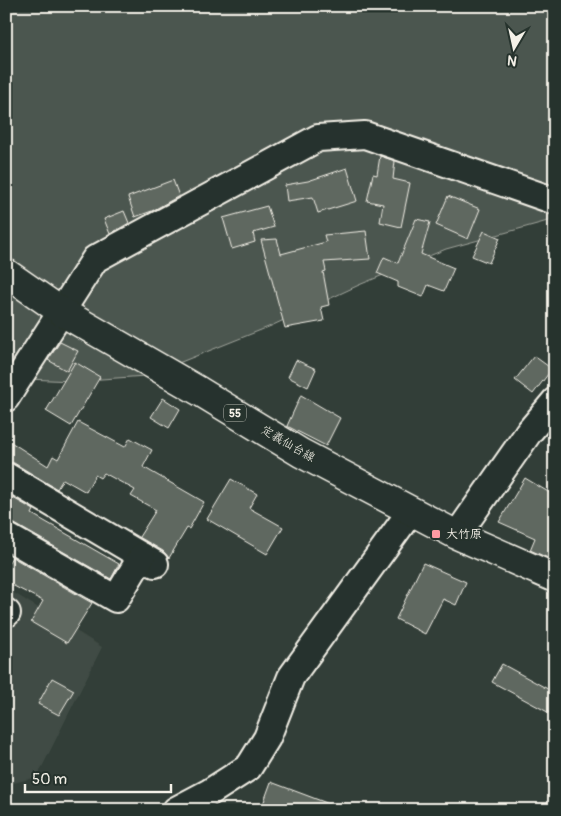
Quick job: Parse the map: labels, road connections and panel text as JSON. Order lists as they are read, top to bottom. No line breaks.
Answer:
{"streets":{"main road":["55","定義仙台線"]},"places":{"transit":["大竹原"]},"scale_bar":"50 m","north":"bottom"}
